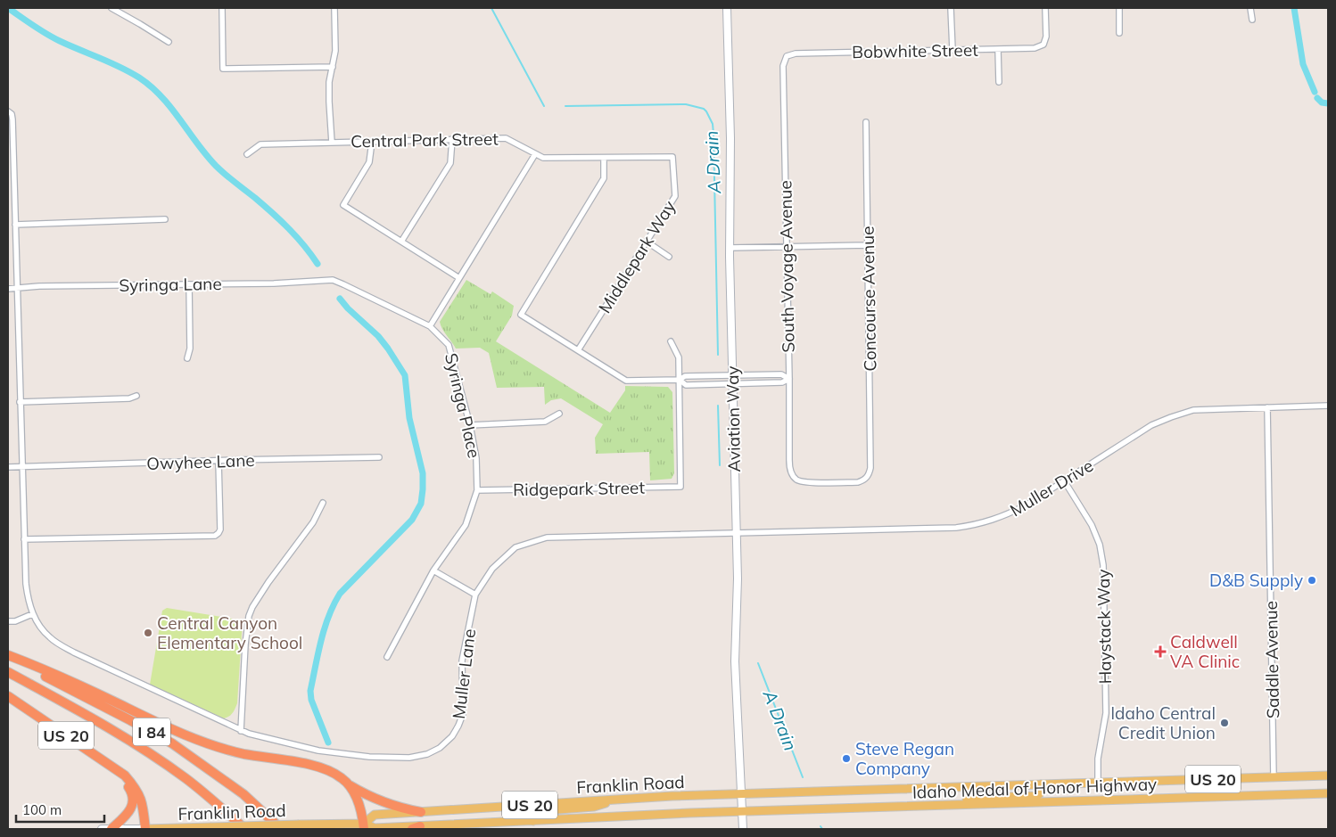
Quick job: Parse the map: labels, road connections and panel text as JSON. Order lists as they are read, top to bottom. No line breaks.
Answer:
{"streets":{"highway":["I 84","US 20"],"main road":["Franklin Road","Idaho Medal of Honor Highway"],"street":["Bobwhite Street","Central Park Street","Middlepark Way","South Voyage Avenue","Syringa Lane","Concourse Avenue","Syringa Place","Aviation Way","Owyhee Lane","Muller Drive","Ridgepark Street","Haystack Way","Saddle Avenue","Muller Lane"]},"crossings":[["Bobwhite Street","South Voyage Avenue"],["Central Park Street","Middlepark Way"],["South Voyage Avenue","Concourse Avenue"],["Syringa Lane","Syringa Place"],["Syringa Place","Ridgepark Street"],["Aviation Way","Muller Drive"],["Aviation Way","Muller Lane"],["Aviation Way","Franklin Road"],["Aviation Way","Idaho Medal of Honor Highway"],["Muller Drive","Haystack Way"],["Muller Drive","Saddle Avenue"],["Muller Drive","Muller Lane"],["Haystack Way","Idaho Medal of Honor Highway"],["Saddle Avenue","Idaho Medal of Honor Highway"],["I 84","US 20"],["US 20","Franklin Road"],["Franklin Road","Idaho Medal of Honor Highway"]],"water":["A Drain"],"places":{"other":["D&B Supply","Central Canyon Elementary School","Idaho Central Credit Union","Steve Regan Company"],"health":["Caldwell VA Clinic"]},"scale_bar":"100 m"}
